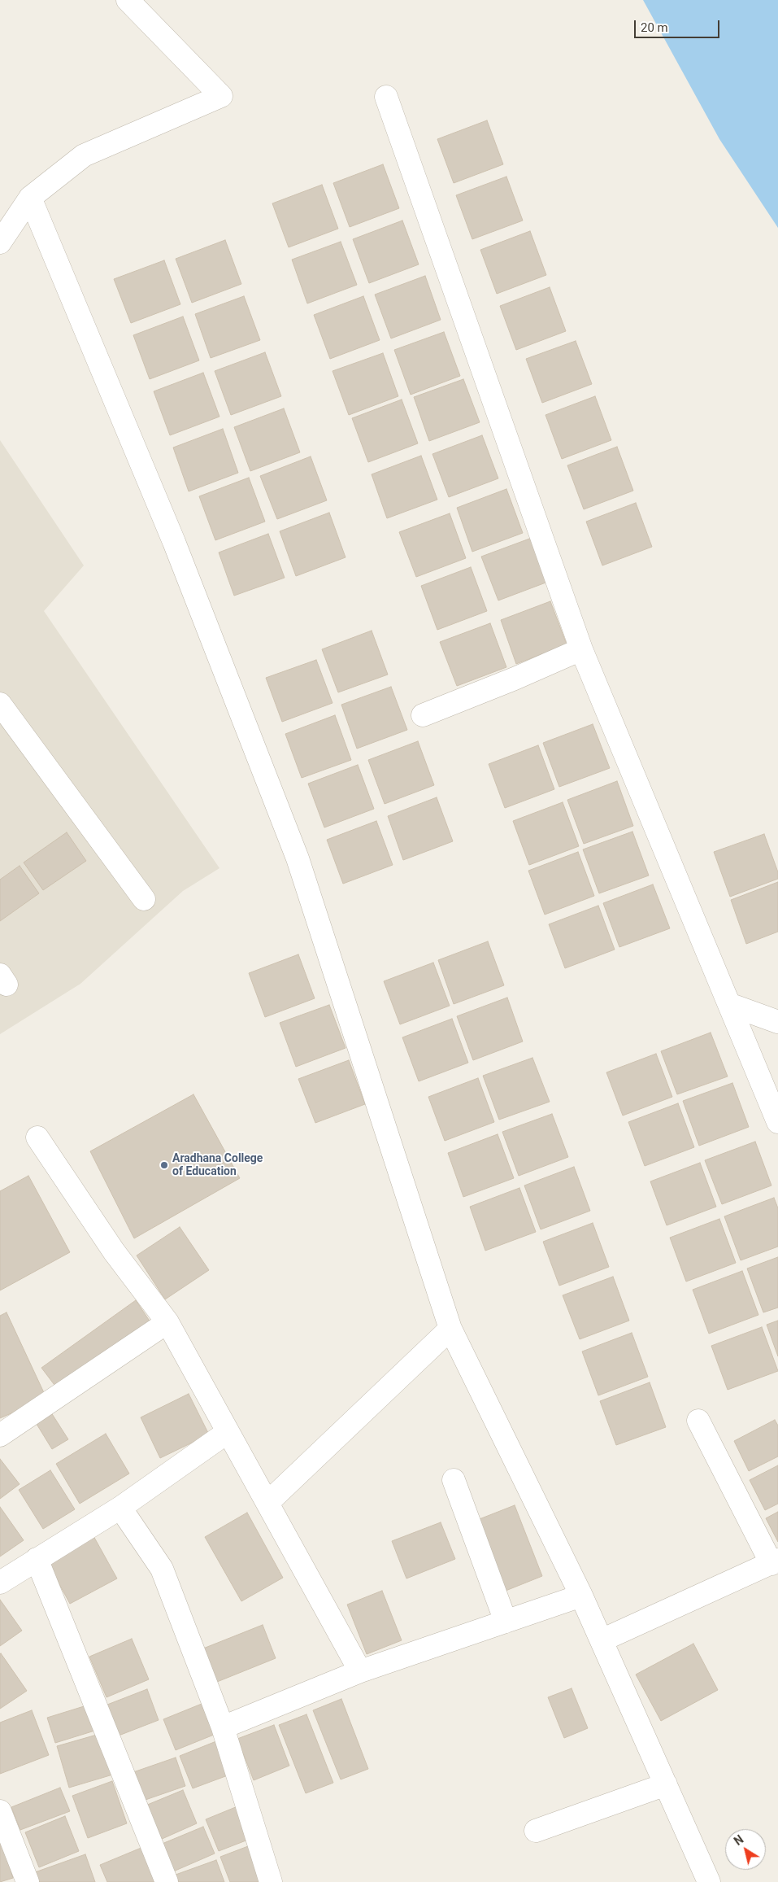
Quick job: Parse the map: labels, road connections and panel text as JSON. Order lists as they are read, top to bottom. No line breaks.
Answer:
{"places":["Aradhana College of Education"],"scale_bar":"20 m","north":"top left"}
